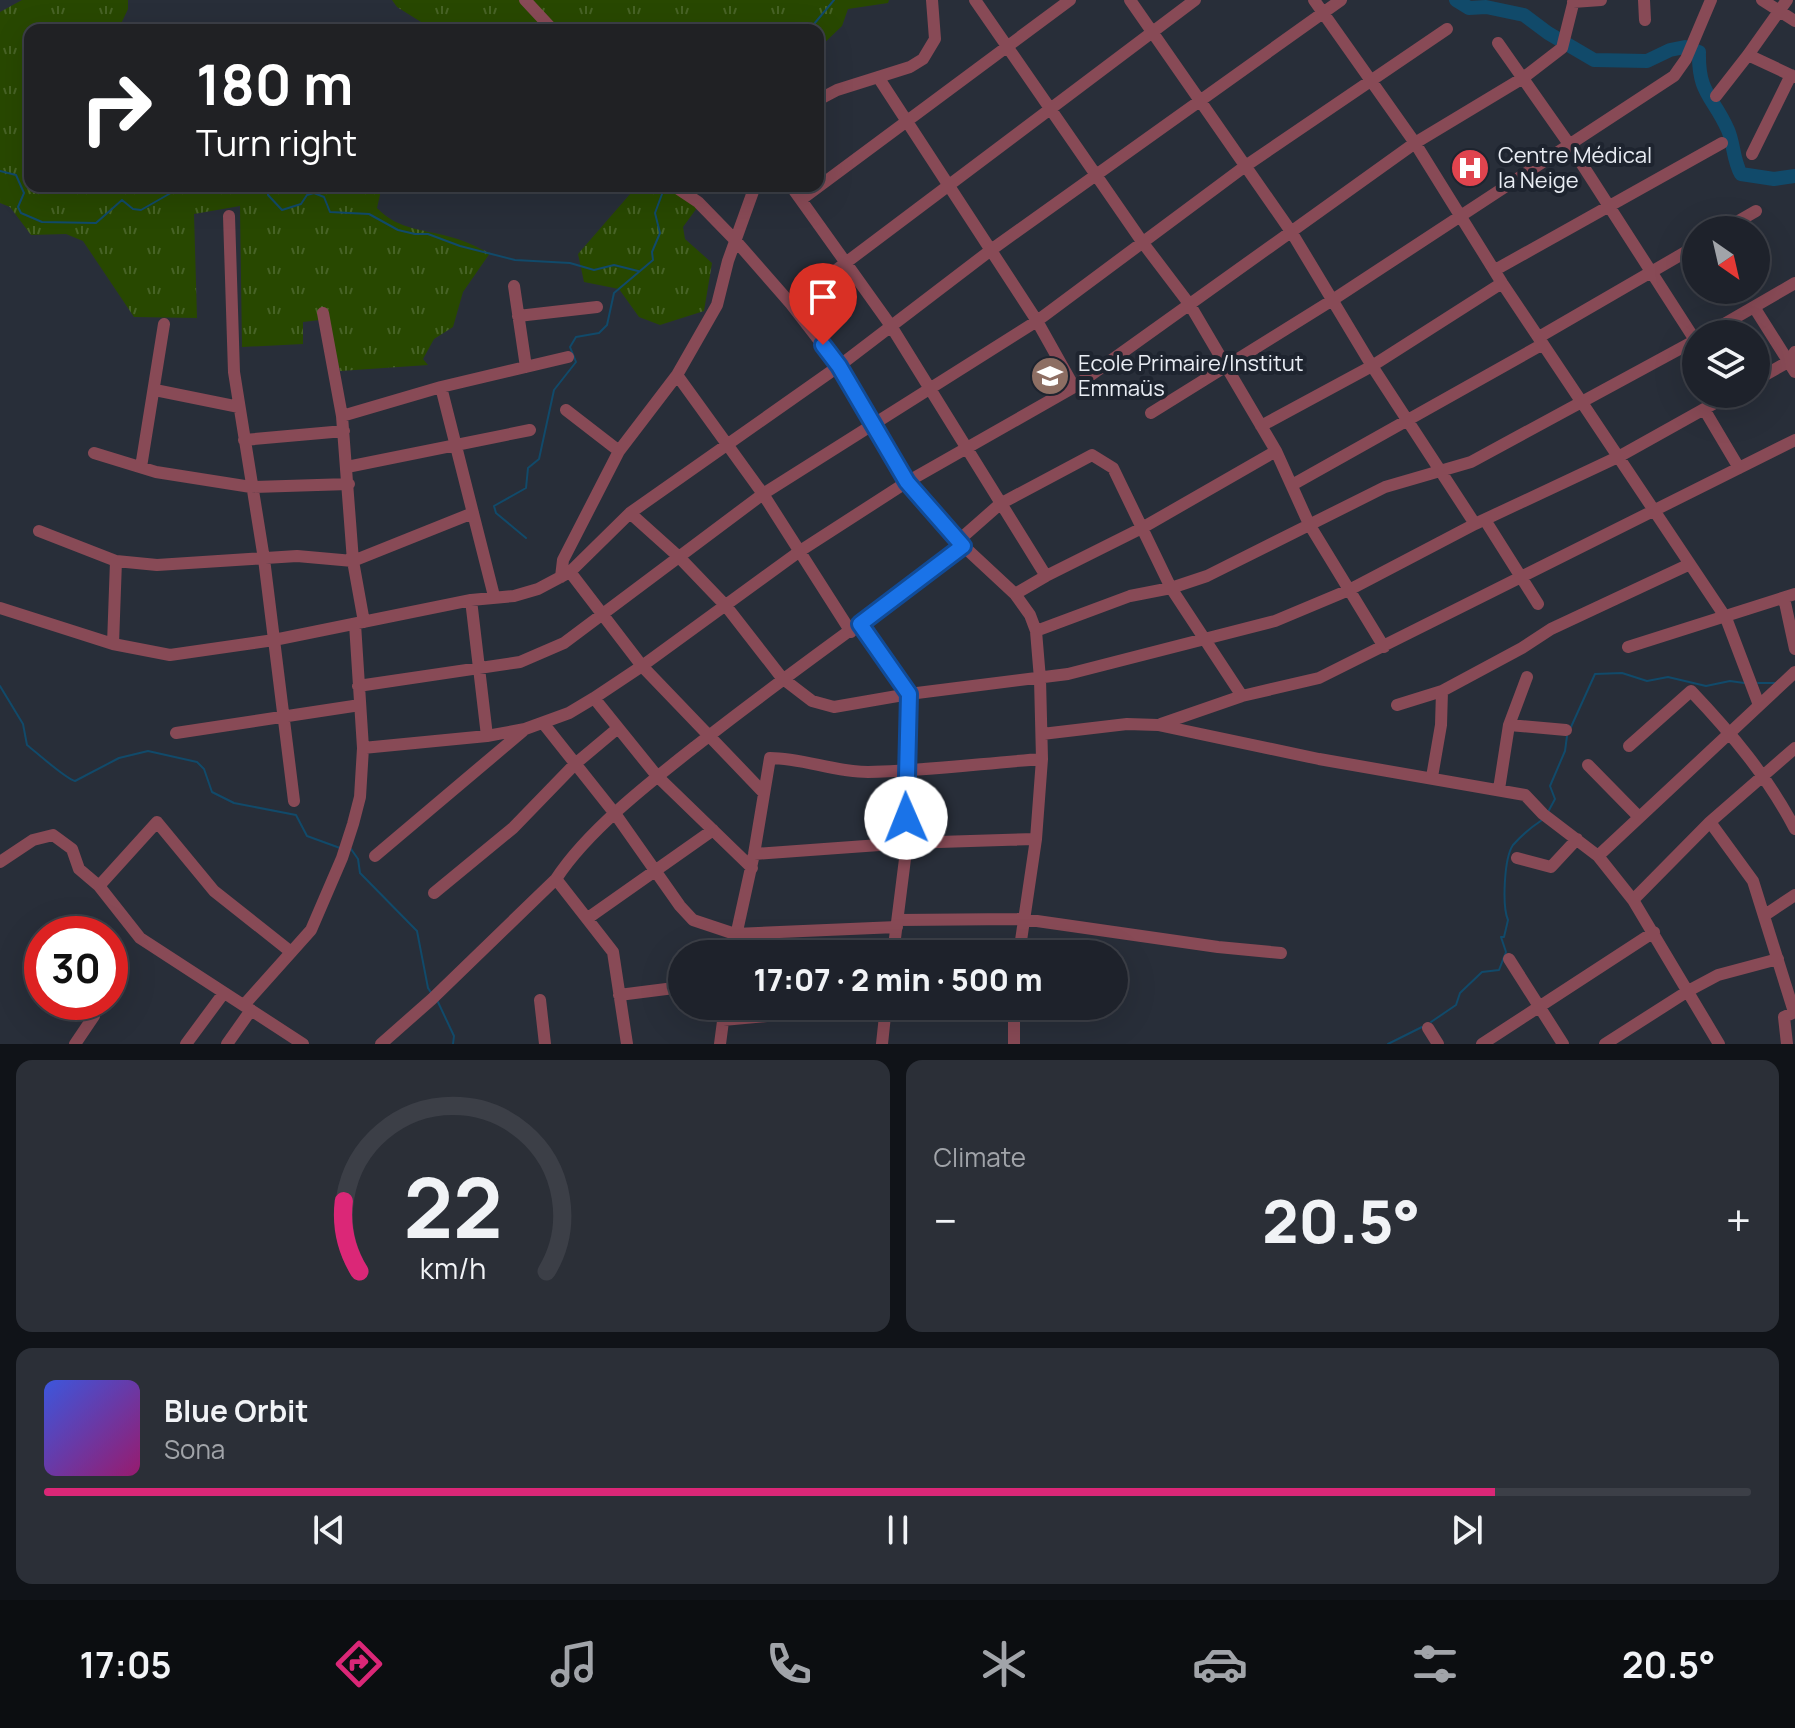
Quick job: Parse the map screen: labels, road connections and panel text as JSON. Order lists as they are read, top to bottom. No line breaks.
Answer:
{"places":{"hospital":["Centre Médical la Neige"],"school or university":["Ecole Primaire/Institut Emmaüs"]},"north":"bottom right","page":{"turn":["180 m","Turn right"],"limit":"30","trip":"17:07 · 2 min · 500 m","tile":"Climate","heat":["−","20.5°","+"],"song":["Blue Orbit","Sona"],"tabs":["17:05","20.5°"],"gauge":["22","km/h"]}}
